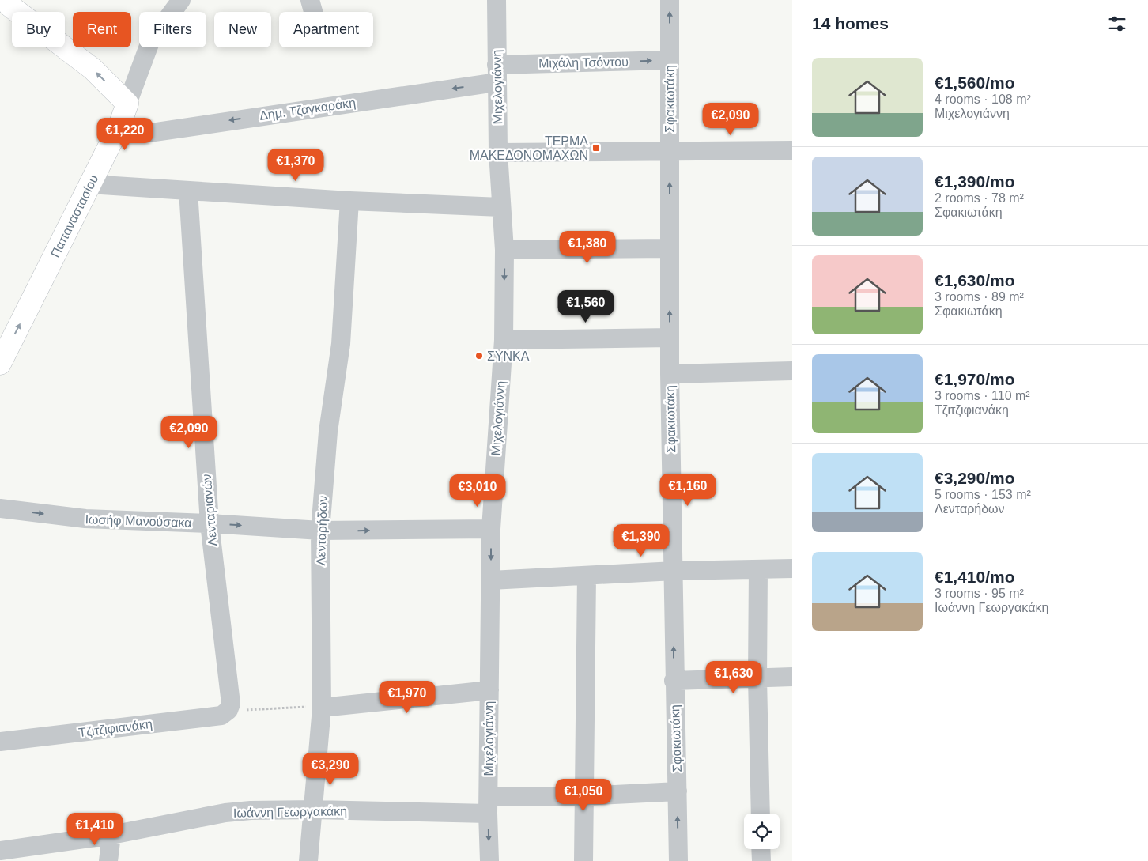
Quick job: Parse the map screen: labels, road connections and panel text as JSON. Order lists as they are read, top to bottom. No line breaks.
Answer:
{"streets":{"street":["Μιχάλη Τσόντου","Μιχελογιάννη","Σφακιωτάκη","Δημ. Τζαγκαράκη","Παπαναστασίου","Λενταριανών","Ιωσήφ Μανούσακα","Λενταρήδων","Τζιτζιφιανάκη","Ιωάννη Γεωργακάκη"]},"crossings":[["Μιχάλη Τσόντου","Μιχελογιάννη"],["Μιχάλη Τσόντου","Σφακιωτάκη"],["Μιχάλη Τσόντου","Δημ. Τζαγκαράκη"],["Μιχελογιάννη","Δημ. Τζαγκαράκη"],["Μιχελογιάννη","Ιωσήφ Μανούσακα"],["Μιχελογιάννη","Ιωάννη Γεωργακάκη"],["Σφακιωτάκη","Ιωάννη Γεωργακάκη"],["Δημ. Τζαγκαράκη","Παπαναστασίου"],["Λενταριανών","Ιωσήφ Μανούσακα"],["Λενταριανών","Τζιτζιφιανάκη"],["Ιωσήφ Μανούσακα","Λενταρήδων"],["Λενταρήδων","Ιωάννη Γεωργακάκη"]],"one_way":["Παπαναστασίου","Ιωσήφ Μανούσακα"],"places":{"transit":["ΤΕΡΜΑ ΜΑΚΕΔΟΝΟΜΑΧΩΝ"],"other":["ΣΥΝΚΑ"]},"page":{"heading":"14 homes","chip":["Buy","Rent","Filters","New","Apartment"],"list":[{"name":"€1,560/mo","note":"4 rooms · 108 m² · Μιχελογιάννη"},{"name":"€1,390/mo","note":"2 rooms · 78 m² · Σφακιωτάκη"},{"name":"€1,630/mo","note":"3 rooms · 89 m² · Σφακιωτάκη"},{"name":"€1,970/mo","note":"3 rooms · 110 m² · Τζιτζιφιανάκη"},{"name":"€3,290/mo","note":"5 rooms · 153 m² · Λενταρήδων"},{"name":"€1,410/mo","note":"3 rooms · 95 m² · Ιωάννη Γεωργακάκη"}],"price":["€2,090","€1,220","€1,370","€1,380","€1,560","€2,090","€1,160","€3,010","€1,390","€1,630","€1,970","€3,290","€1,050","€1,410"]}}
